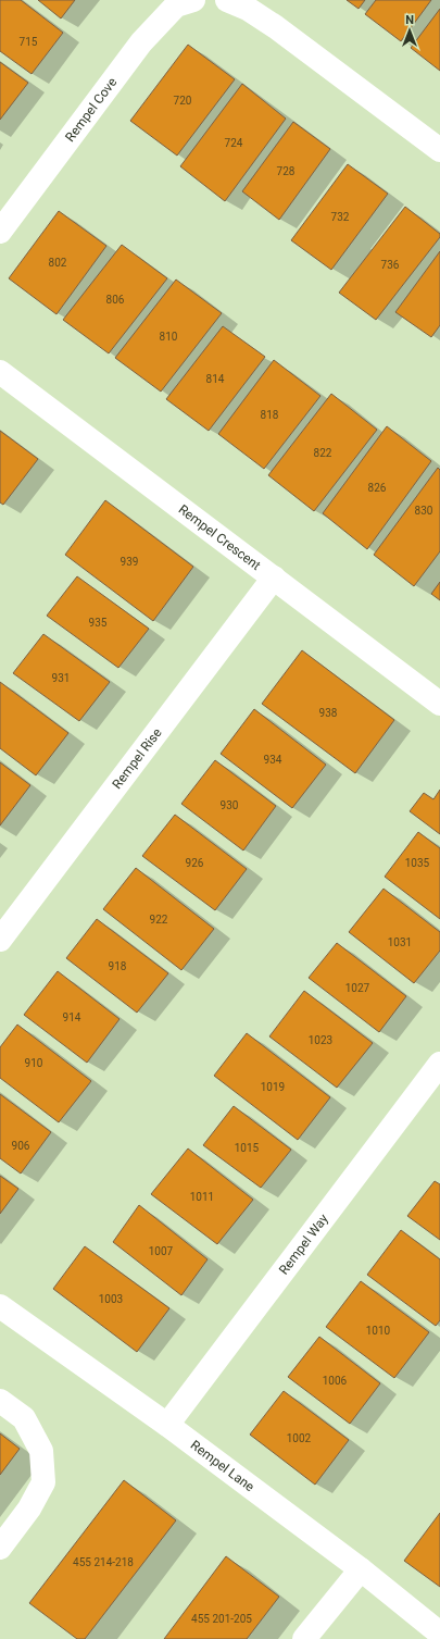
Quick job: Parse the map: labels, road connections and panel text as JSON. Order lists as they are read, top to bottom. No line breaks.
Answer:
{"streets":{"street":["Rempel Cove","Rempel Crescent","Rempel Rise","Rempel Way","Rempel Lane"]},"crossings":[["Rempel Crescent","Rempel Rise"],["Rempel Way","Rempel Lane"]],"house_numbers":["715","720","724","728","732","802","736","806","810","814","818","822","826","830","939","935","931","938","934","930","926","1035","922","1031","918","1027","914","1023","910","1019","906","1015","1011","1007","1003","1010","1006","1002","455 214-218","455 201-205"],"north":"top"}
